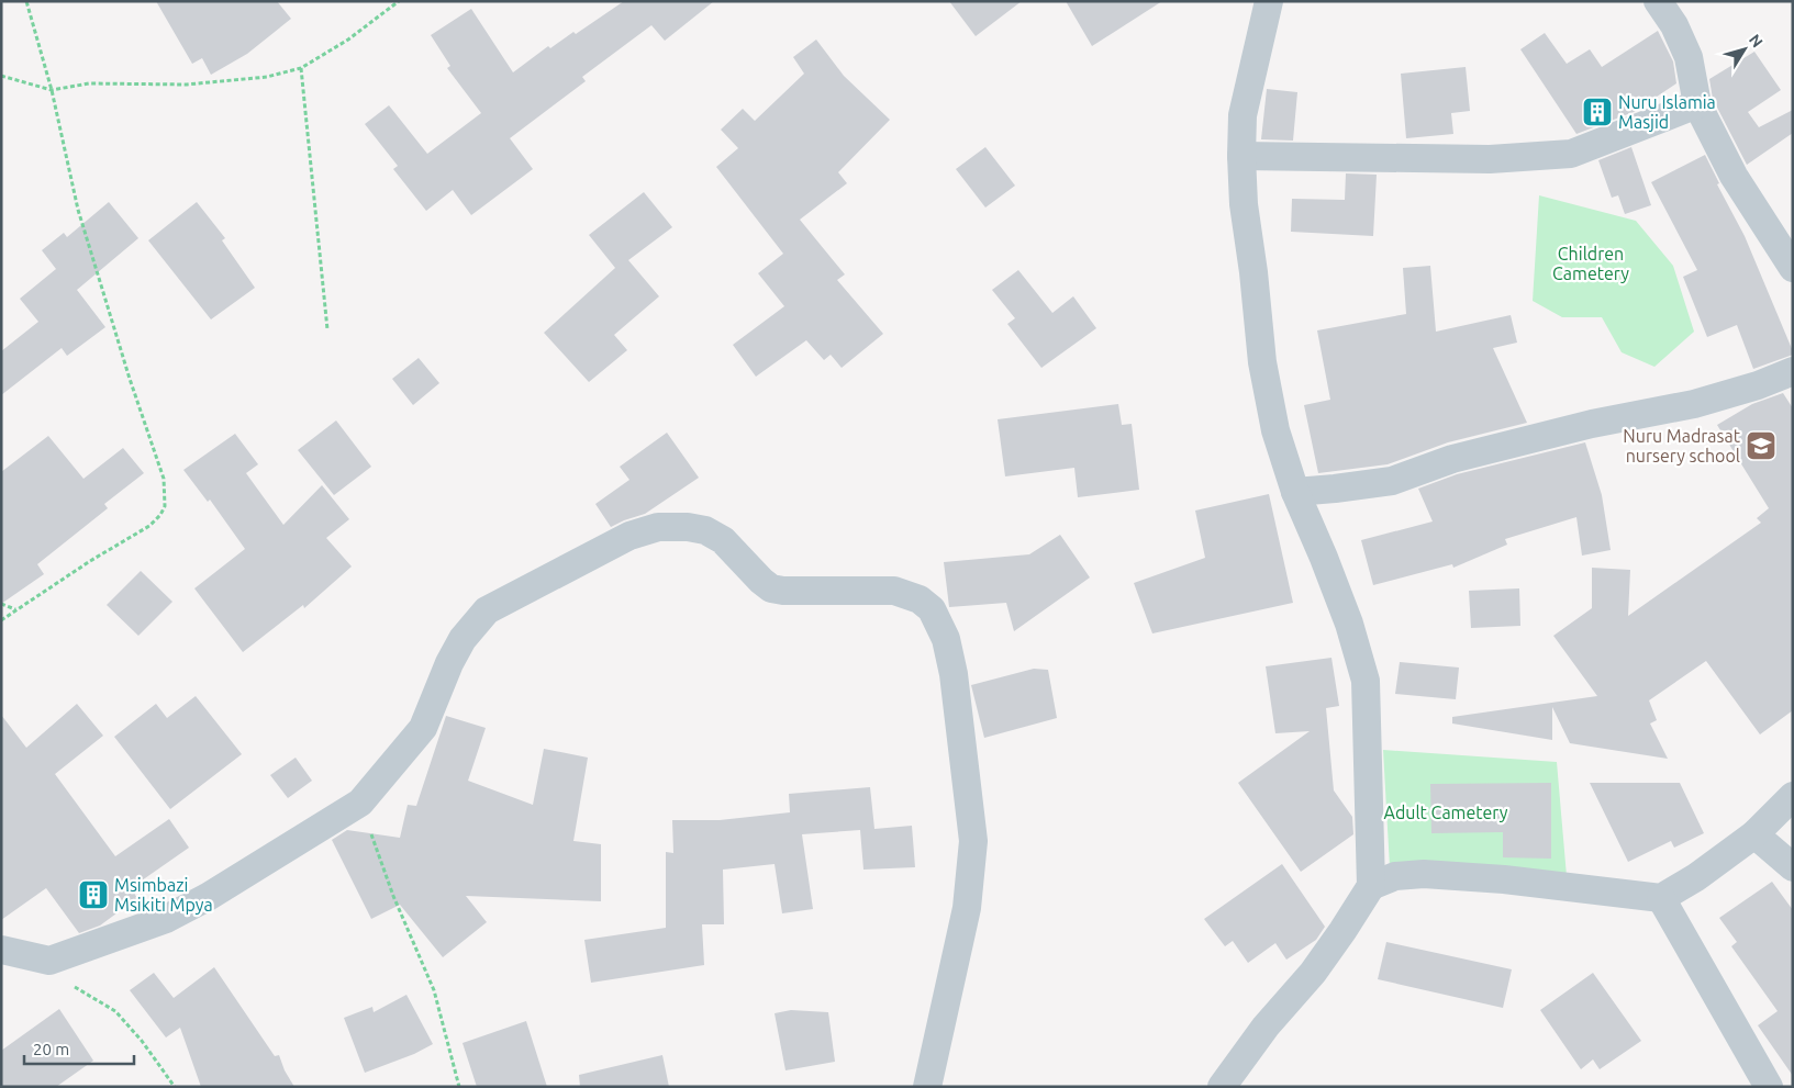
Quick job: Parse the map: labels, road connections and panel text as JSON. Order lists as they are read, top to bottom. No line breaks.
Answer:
{"parks":["Children Cametery","Adult Cametery"],"places":{"building":["Nuru Islamia Masjid","Msimbazi Msikiti Mpya"],"school or university":["Nuru Madrasat nursery school"]},"scale_bar":"20 m","north":"top right"}
